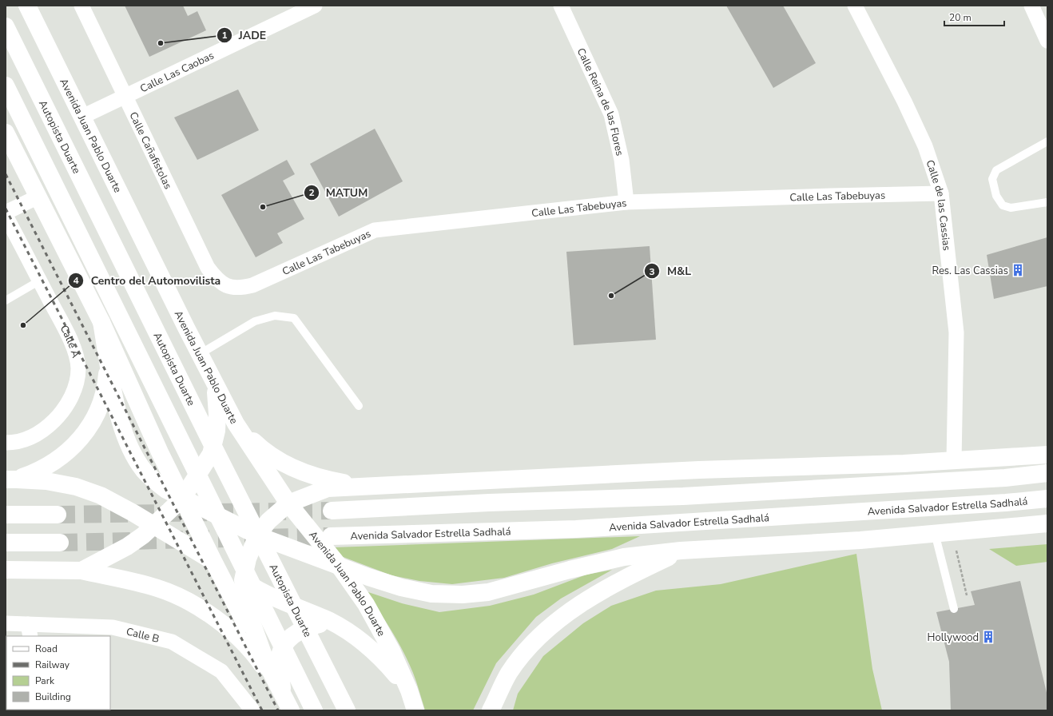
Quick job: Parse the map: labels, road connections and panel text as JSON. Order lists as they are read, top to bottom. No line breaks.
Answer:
{"streets":{"main road":["Avenida Juan Pablo Duarte","Autopista Duarte","Avenida Salvador Estrella Sadhalá"],"street":["Calle Las Caobas","Calle Reina de las Flores","Calle Cañafistolas","Calle Las Tabebuyas","Calle de las Cassias","Calle A","Calle B"]},"crossings":[["Calle Las Caobas","Avenida Juan Pablo Duarte"],["Calle Las Caobas","Calle Cañafistolas"],["Calle Reina de las Flores","Calle Las Tabebuyas"],["Calle Cañafistolas","Calle Las Tabebuyas"],["Calle Las Tabebuyas","Calle de las Cassias"]],"places":{"other":["JADE","MATUM","M&L","Centro del Automovilista"],"building":["Res. Las Cassias","Hollywood"]},"legend":["Road","Railway","Park","Building"],"scale_bar":"20 m"}
